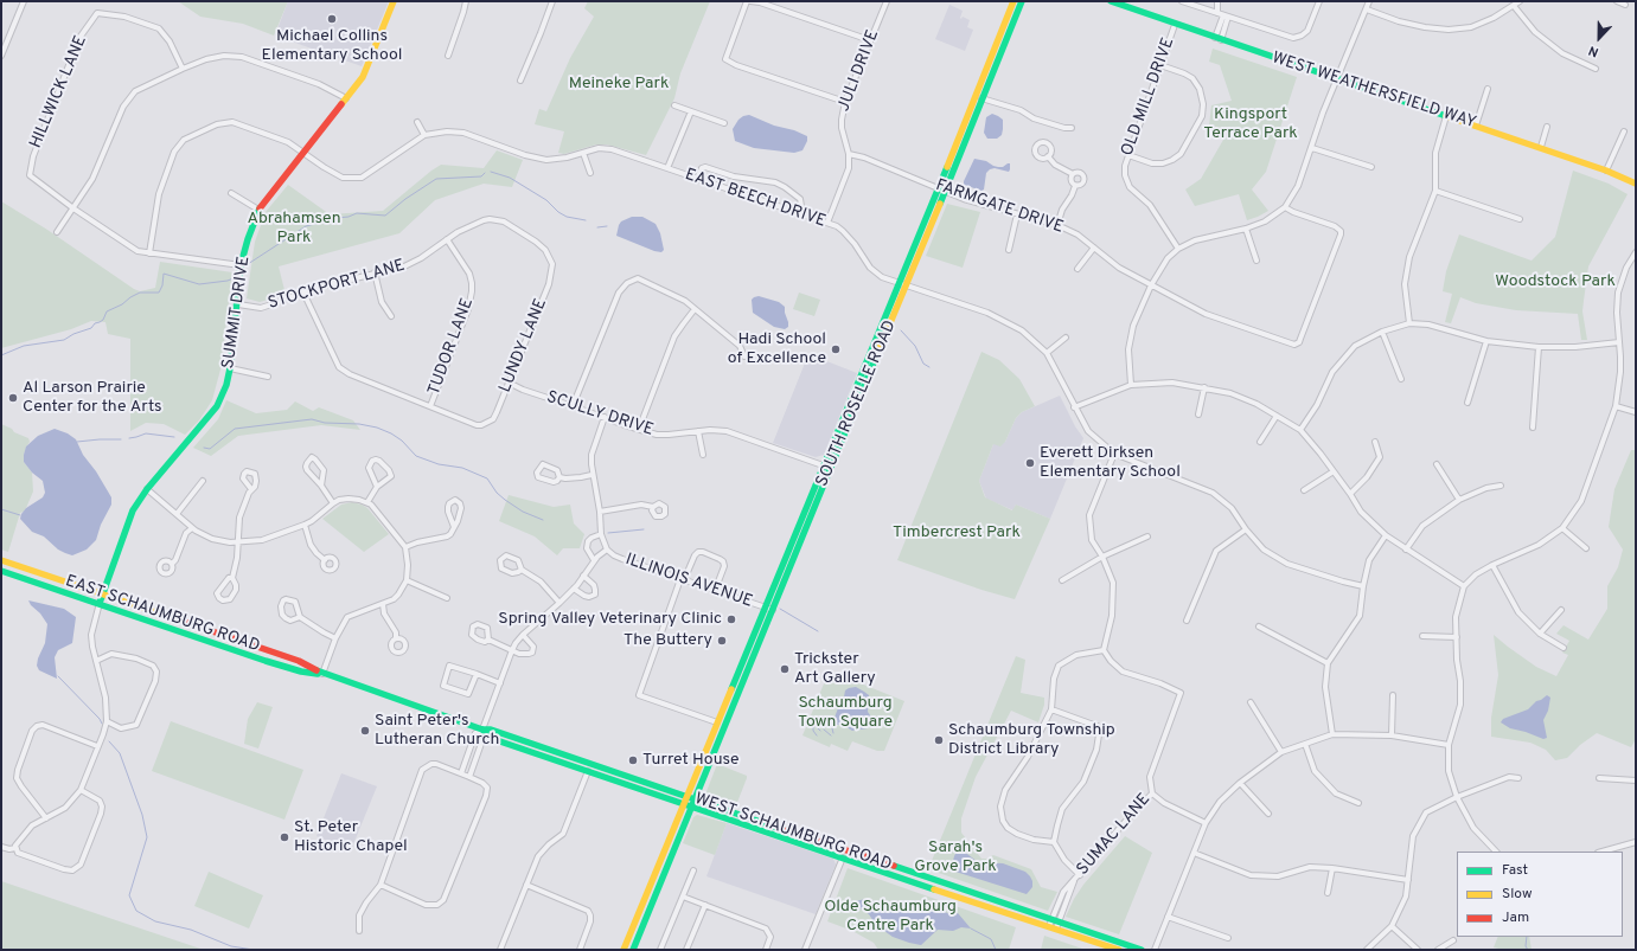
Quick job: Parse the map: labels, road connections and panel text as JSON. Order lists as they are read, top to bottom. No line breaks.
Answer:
{"streets":{"main road":["WEST WEATHERSFIELD WAY","SUMMIT DRIVE","SOUTH ROSELLE ROAD","EAST SCHAUMBURG ROAD","WEST SCHAUMBURG ROAD"],"street":["JULI DRIVE","HILLWICK LANE","OLD MILL DRIVE","EAST BEECH DRIVE","FARMGATE DRIVE","STOCKPORT LANE","LUNDY LANE","TUDOR LANE","SCULLY DRIVE","ILLINOIS AVENUE","SUMAC LANE"]},"crossings":[["JULI DRIVE","EAST BEECH DRIVE"],["JULI DRIVE","FARMGATE DRIVE"],["WEST WEATHERSFIELD WAY","OLD MILL DRIVE"],["EAST BEECH DRIVE","SUMMIT DRIVE"],["EAST BEECH DRIVE","SOUTH ROSELLE ROAD"],["FARMGATE DRIVE","SOUTH ROSELLE ROAD"],["STOCKPORT LANE","SUMMIT DRIVE"],["STOCKPORT LANE","LUNDY LANE"],["STOCKPORT LANE","TUDOR LANE"],["SUMMIT DRIVE","EAST SCHAUMBURG ROAD"],["LUNDY LANE","TUDOR LANE"],["LUNDY LANE","SCULLY DRIVE"],["SOUTH ROSELLE ROAD","SCULLY DRIVE"],["SOUTH ROSELLE ROAD","ILLINOIS AVENUE"],["SOUTH ROSELLE ROAD","EAST SCHAUMBURG ROAD"],["SOUTH ROSELLE ROAD","WEST SCHAUMBURG ROAD"],["EAST SCHAUMBURG ROAD","WEST SCHAUMBURG ROAD"],["WEST SCHAUMBURG ROAD","SUMAC LANE"]],"parks":["Meineke Park","Kingsport Terrace Park","Abrahamsen Park","Woodstock Park","Timbercrest Park","Schaumburg Town Square","Sarah's Grove Park","Olde Schaumburg Centre Park"],"places":["Michael Collins Elementary School","Hadi School of Excellence","Al Larson Prairie Center for the Arts","Everett Dirksen Elementary School","Spring Valley Veterinary Clinic","The Buttery","Trickster Art Gallery","Saint Peter's Lutheran Church","Schaumburg Township District Library","Turret House","St. Peter Historic Chapel"],"legend":["Fast","Slow","Jam"],"north":"bottom"}
